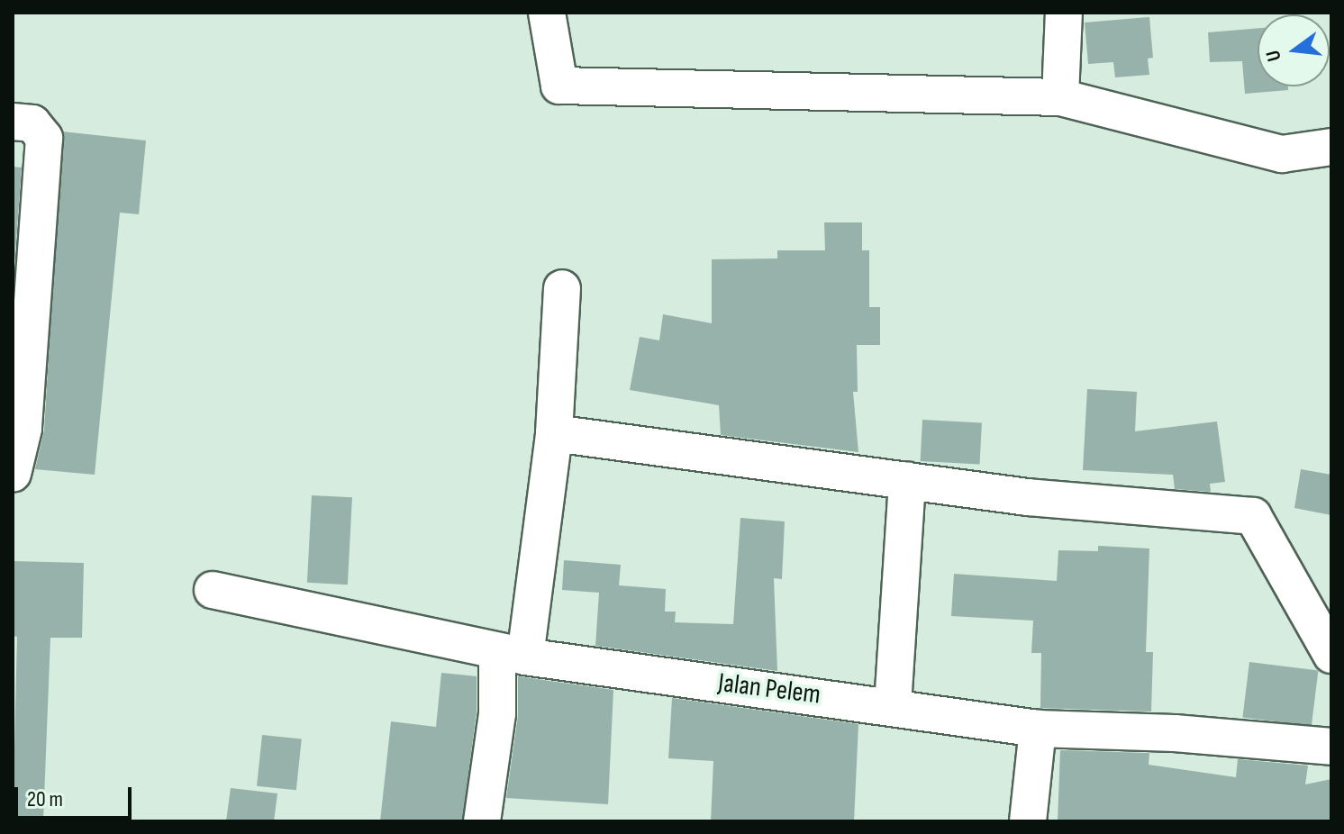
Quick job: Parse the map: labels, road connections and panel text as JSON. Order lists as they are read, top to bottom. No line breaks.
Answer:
{"streets":{"street":["Jalan Pelem"]},"scale_bar":"20 m","north":"left"}
